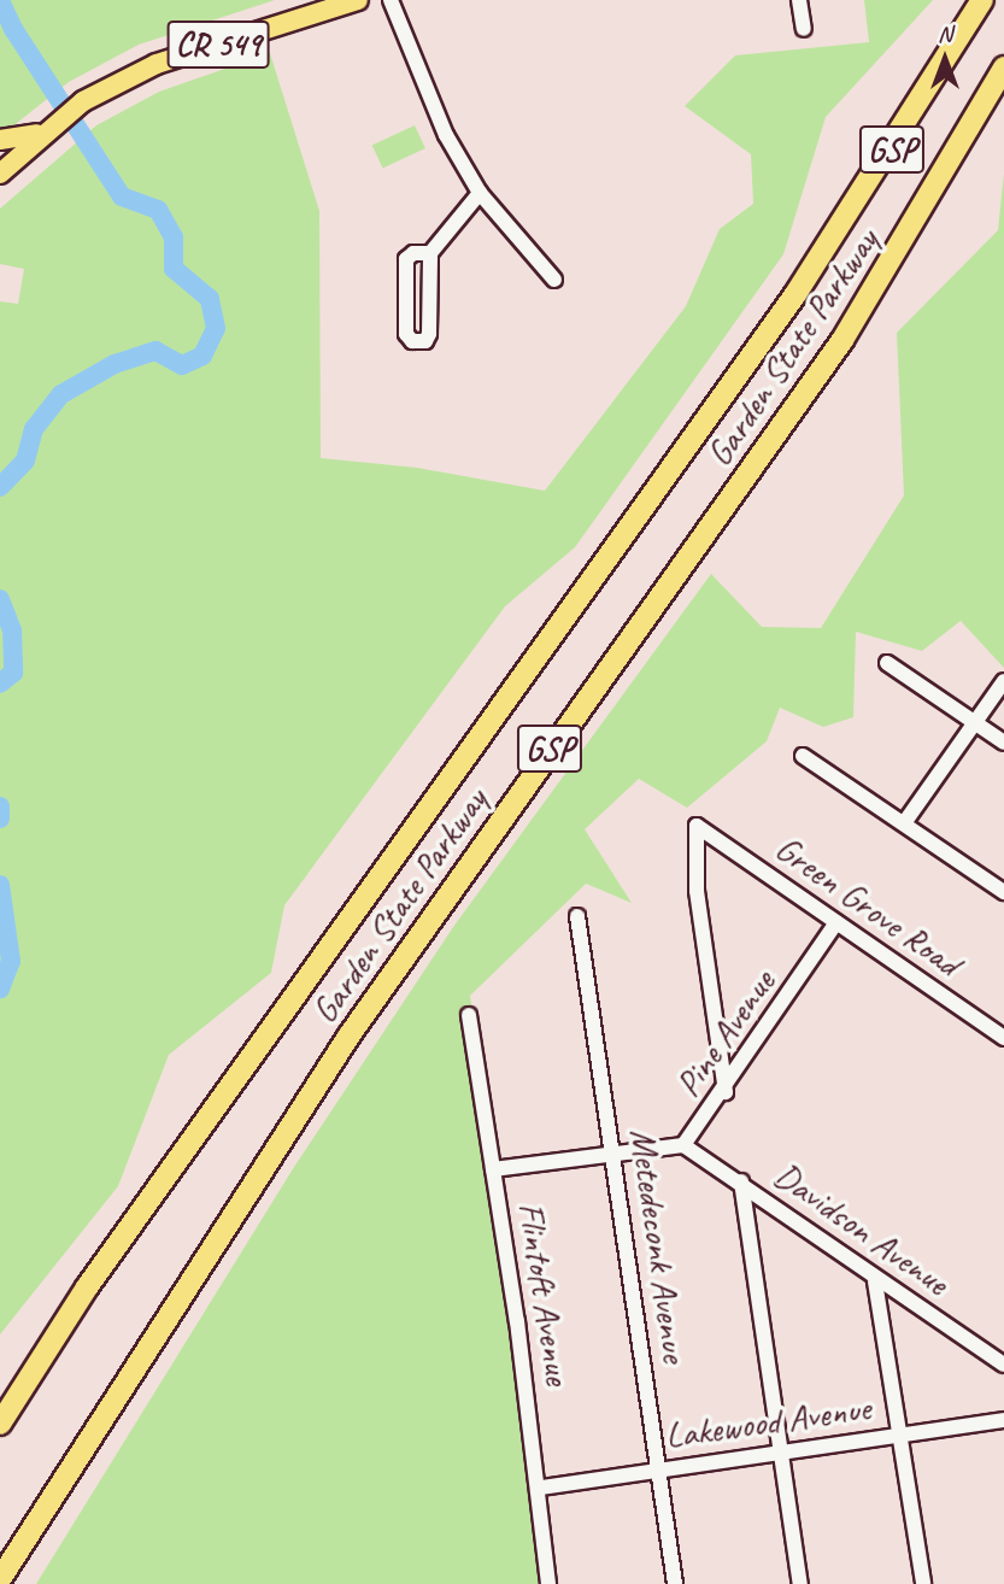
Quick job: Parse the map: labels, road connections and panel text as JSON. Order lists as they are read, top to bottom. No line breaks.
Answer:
{"streets":{"highway":["GSP","Garden State Parkway"],"main road":["CR 549"],"street":["Green Grove Road","Pine Avenue","Davidson Avenue","Metedeconk Avenue","Flintoft Avenue","Lakewood Avenue"]},"crossings":[["Green Grove Road","Pine Avenue"],["Pine Avenue","Davidson Avenue"],["Pine Avenue","Metedeconk Avenue"],["Pine Avenue","Flintoft Avenue"],["Metedeconk Avenue","Lakewood Avenue"],["Flintoft Avenue","Lakewood Avenue"]],"north":"top"}
